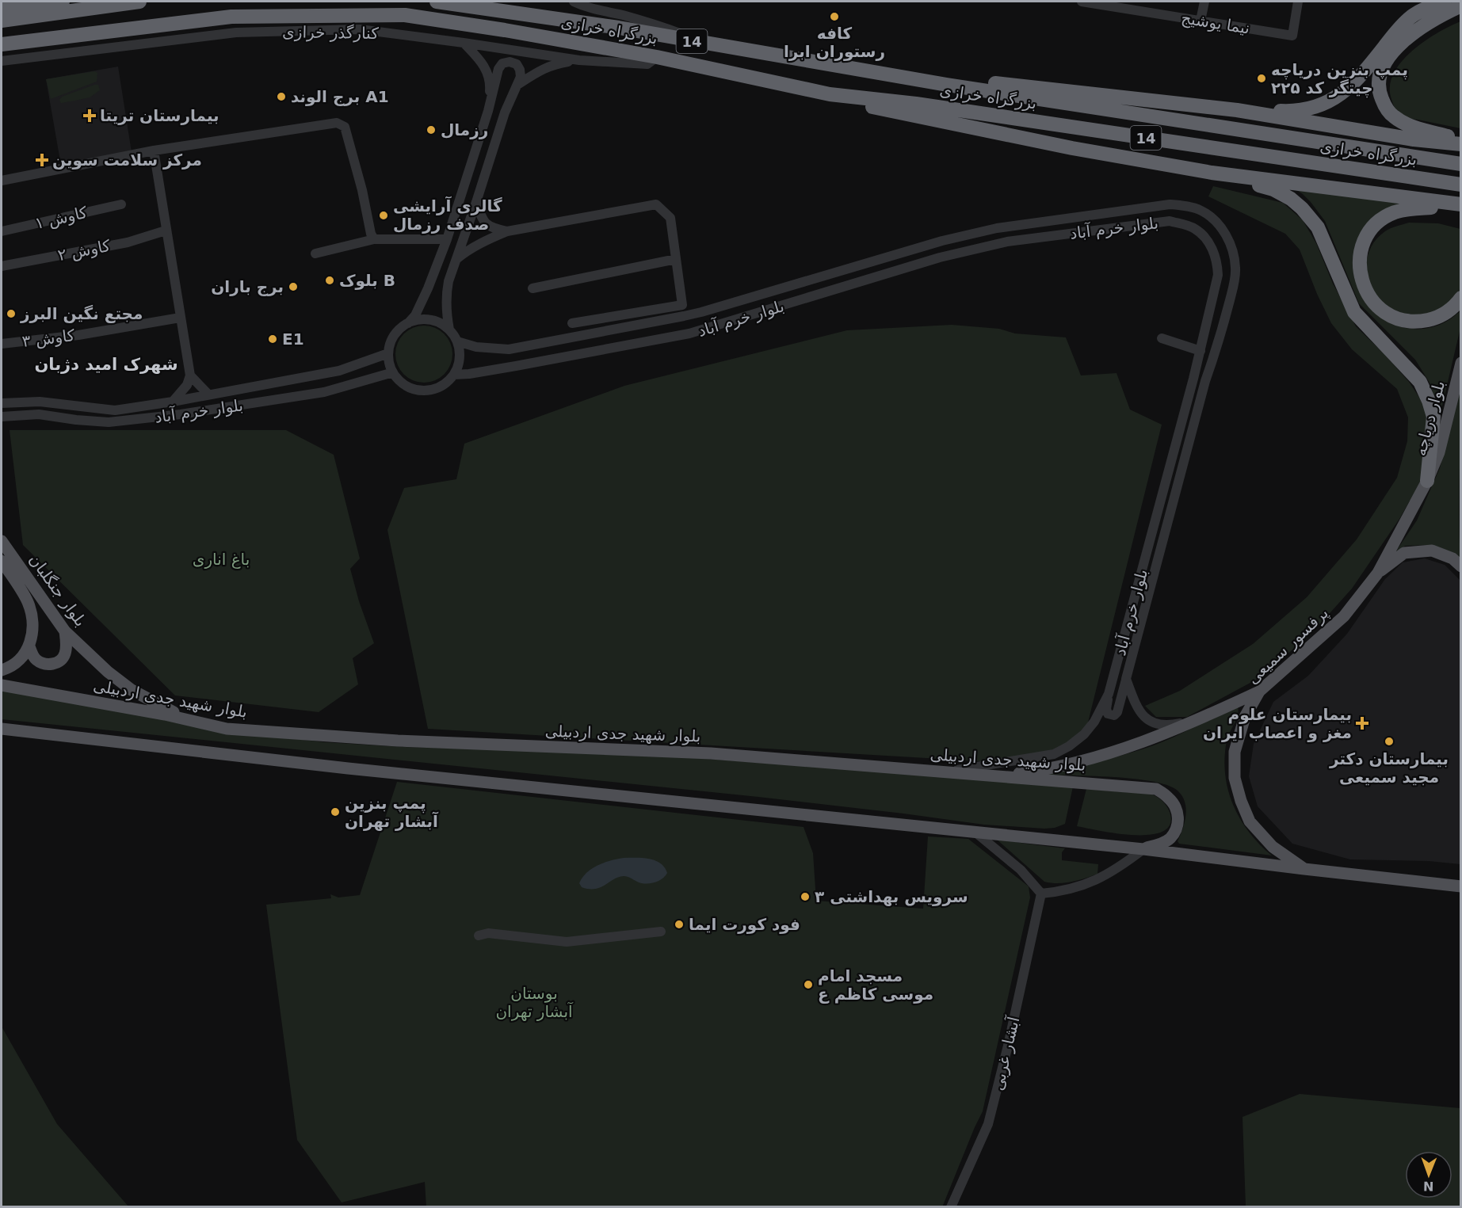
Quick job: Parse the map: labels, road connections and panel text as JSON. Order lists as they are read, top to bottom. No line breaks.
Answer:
{"streets":{"highway":["بزرگراه خرازی","14"],"main road":["بلوار دریاچه","بلوار جنگلبان","پرفسور سمیعی","بلوار شهید جدی اردبیلی"],"street":["نیما یوشیج","کنارگذر خرازی","کاوش ۱","بلوار خرم آباد","کاوش ۲","کاوش ۳","آبشار غربی"]},"crossings":[["بزرگراه خرازی","کنارگذر خرازی"],["بلوار خرم آباد","بلوار شهید جدی اردبیلی"],["بلوار دریاچه","پرفسور سمیعی"],["بلوار جنگلبان","بلوار شهید جدی اردبیلی"],["پرفسور سمیعی","بلوار شهید جدی اردبیلی"]],"districts":["شهرک امید دژبان"],"parks":["باغ اناری","بوستان آبشار تهران"],"places":{"other":["کافه رستوران ابرا","پمپ بنزین دریاچه چیتگر کد ۲۲۵","برج الوند A1","رزمال","گالری آرایشی صدف رزمال","بلوک B","برج باران","مجتع نگین البرز","E1","بیمارستان دکتر مجید سمیعی","پمپ بنزین آبشار تهران","سرویس بهداشتی ۳","فود کورت ایما","مسجد امام موسی کاظم ع"],"health":["بیمارستان تریتا","مرکز سلامت سوین","بیمارستان علوم مغز و اعصاب ایران"]},"north":"bottom"}
